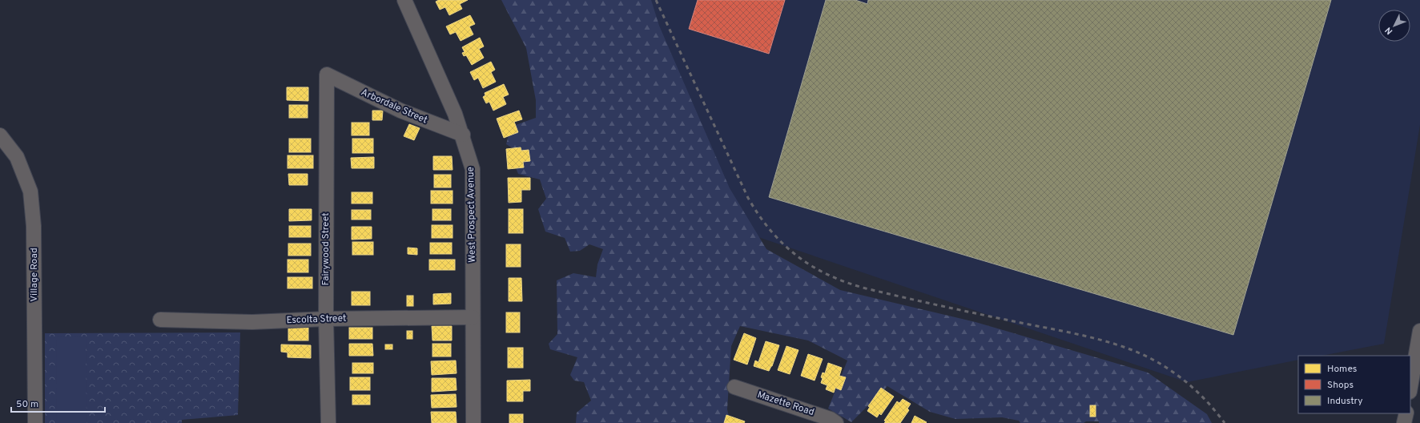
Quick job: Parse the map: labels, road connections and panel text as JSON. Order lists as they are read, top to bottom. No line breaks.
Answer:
{"streets":{"street":["Arbordale Street","West Prospect Avenue","Fairywood Street","Village Road","Escolta Street","Mazette Road"]},"crossings":[["Arbordale Street","West Prospect Avenue"],["Arbordale Street","Fairywood Street"],["West Prospect Avenue","Escolta Street"],["Fairywood Street","Escolta Street"]],"legend":["Homes","Shops","Industry"],"scale_bar":"50 m","north":"bottom left"}
